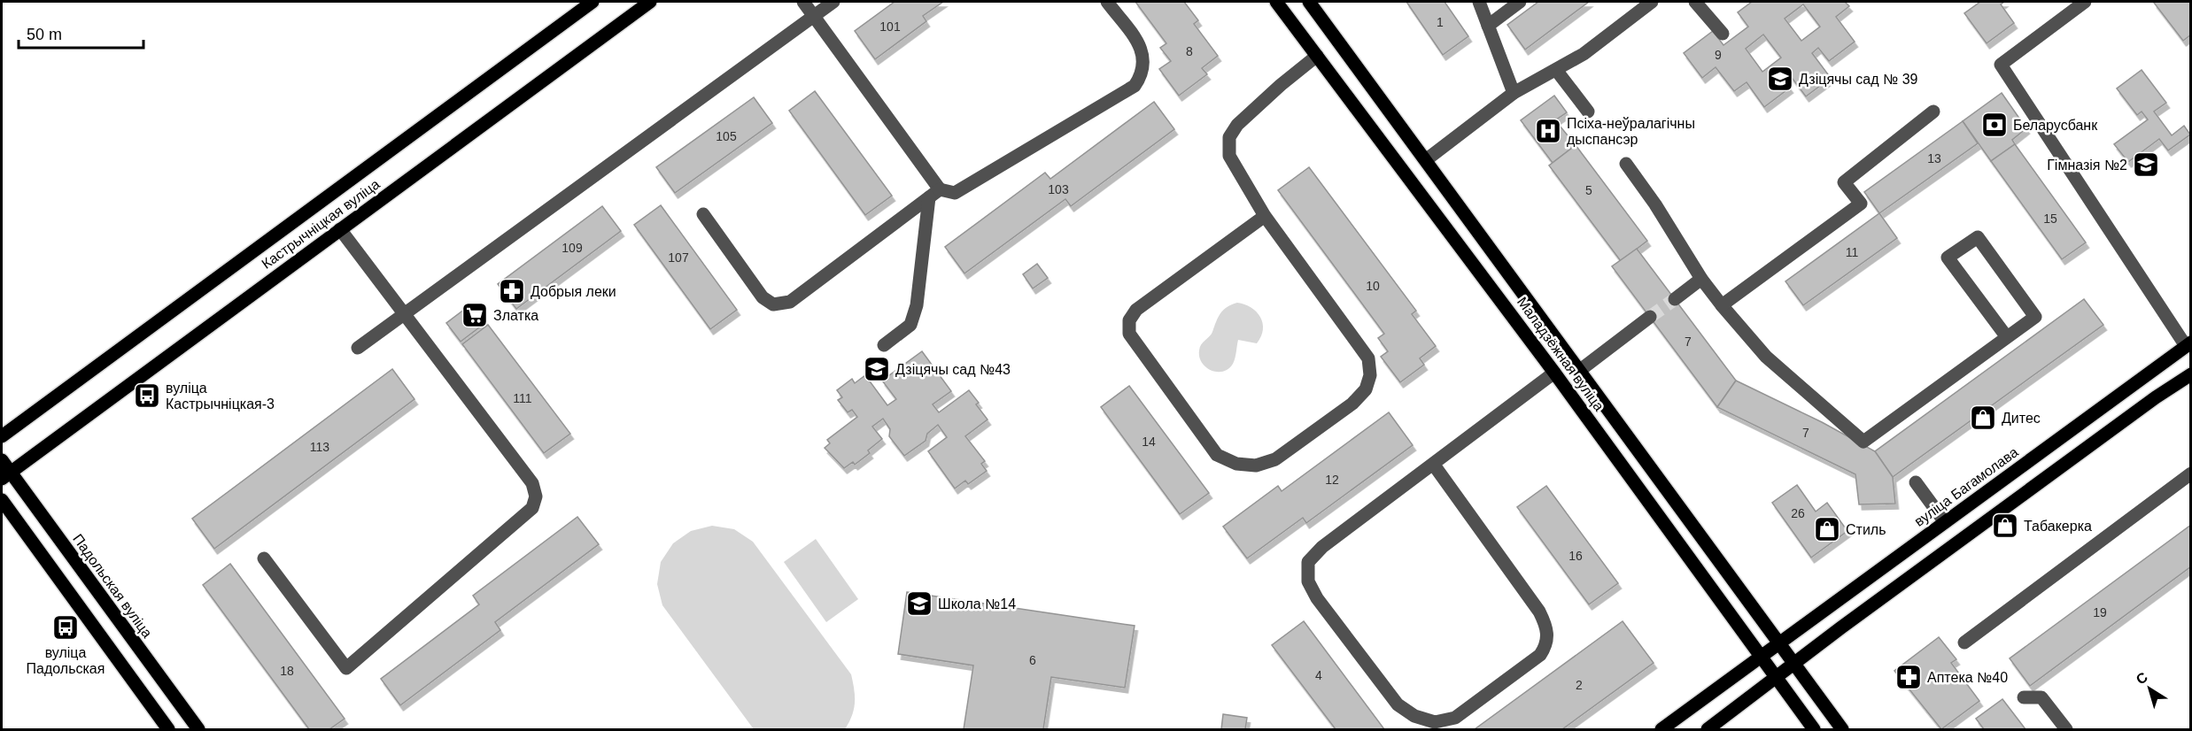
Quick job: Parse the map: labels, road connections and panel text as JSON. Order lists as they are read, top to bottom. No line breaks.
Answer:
{"streets":{"main road":["Кастрычніцкая вуліца","Маладзёжная вуліца","вуліца Багамолава","Падольская вуліца"]},"crossings":[["Кастрычніцкая вуліца","Падольская вуліца"],["Маладзёжная вуліца","вуліца Багамолава"]],"places":{"school or university":["Дзіцячы сад № 39","Гімназія №2","Дзіцячы сад №43","Школа №14"],"bank":["Беларусбанк"],"hospital":["Псіха-неўралагічны дыспансэр"],"pharmacy":["Добрыя леки","Аптека №40"],"supermarket":["Златка"],"bus stop":["вуліца Кастрычніцкая-3","вуліца Падольская"],"shop":["Дитес","Табакерка","Стиль"]},"house_numbers":["1","101","8","9","105","13","103","5","15","109","11","107","10","7","111","7","14","113","12","26","16","19","6","18","4","2"],"scale_bar":"50 m","north":"top left"}
